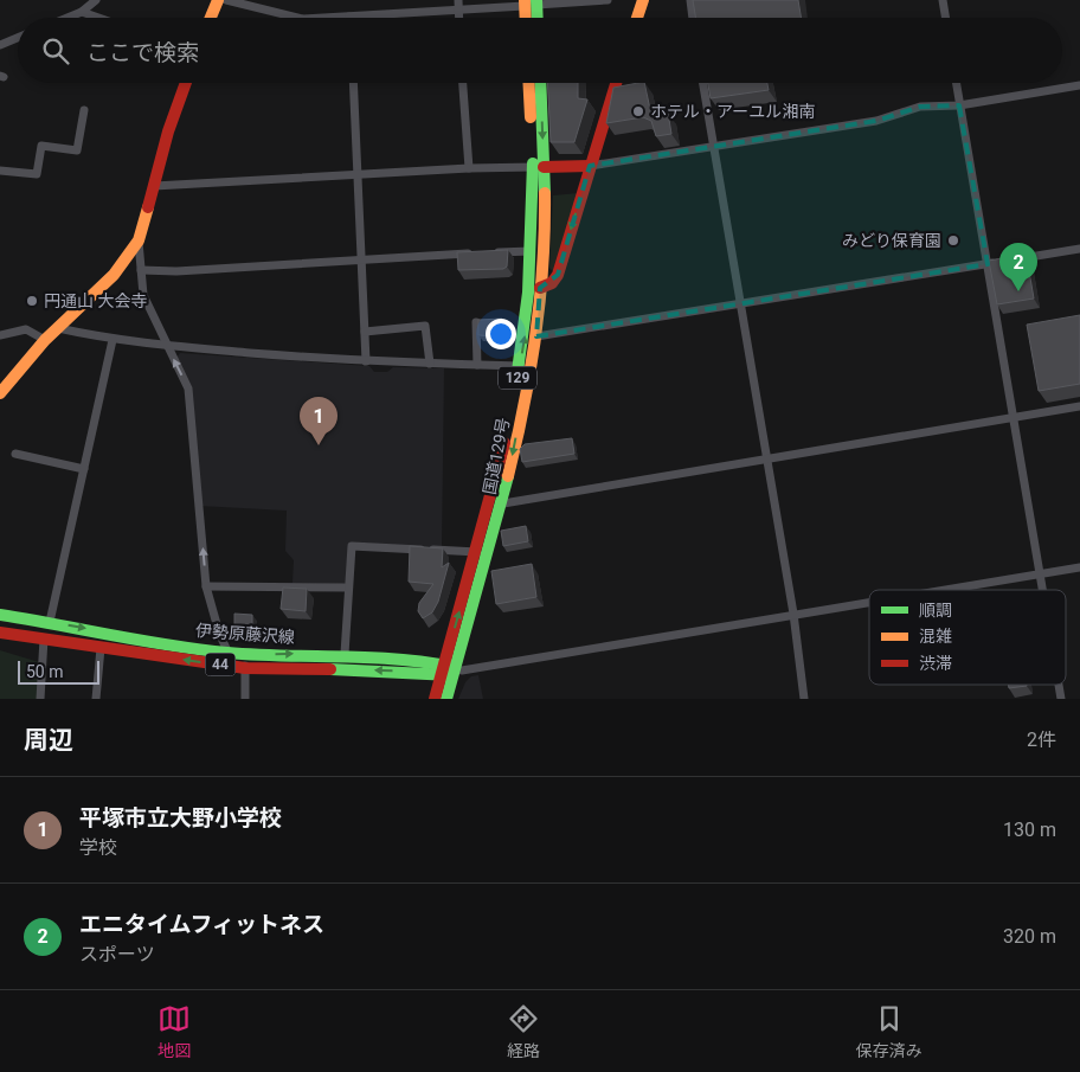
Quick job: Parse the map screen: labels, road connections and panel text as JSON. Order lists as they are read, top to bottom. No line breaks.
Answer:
{"streets":{"main road":["129","国道129号","伊勢原藤沢線","44"]},"crossings":[["国道129号","伊勢原藤沢線"]],"places":["ホテル・アーユル湘南","みどり保育園","円通山 大会寺"],"legend":["順調","混雑","渋滞"],"scale_bar":"50 m","page":{"search":"ここで検索","pins":["2","1"],"scale":"50 m","heading":["周辺","2件"],"list":[{"mark":"1","name":"平塚市立大野小学校","note":"学校","value":"130 m"},{"mark":"2","name":"エニタイムフィットネス","note":"スポーツ","value":"320 m"}],"nav":["地図","経路","保存済み"]}}
